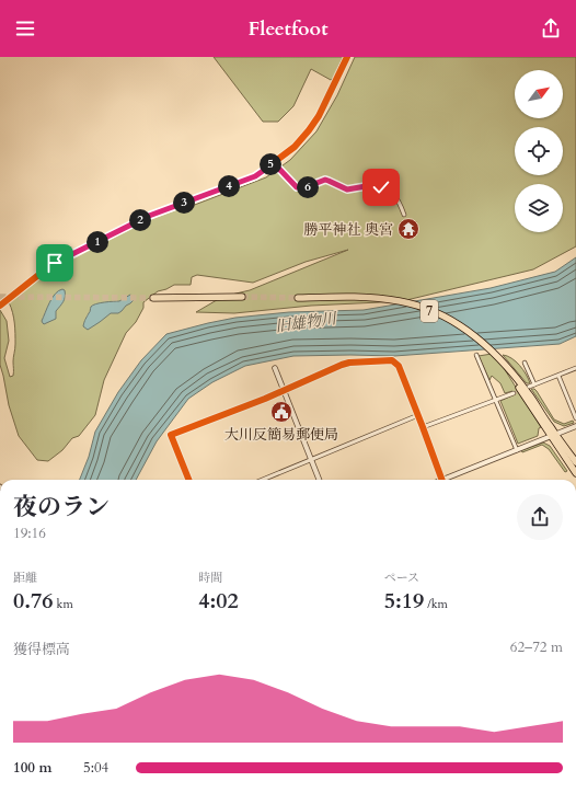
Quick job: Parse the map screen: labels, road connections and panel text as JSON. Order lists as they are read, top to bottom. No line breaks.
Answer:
{"streets":{"highway":["7"]},"water":["旧雄物川"],"places":{"temple":["勝平神社 奥宮"],"public building":["大川反簡易郵便局"]},"north":"top right","page":{"header":"Fleetfoot","pins":["5","4","6","3","2","1"],"heading":["夜のラン","19:16"],"stats":[["距離","0.76 km"],["時間","4:02"],["ペース","5:19 /km"]],"chart":["獲得標高","62–72 m"],"list":[{"name":"100 m","note":"5:04"}]}}
